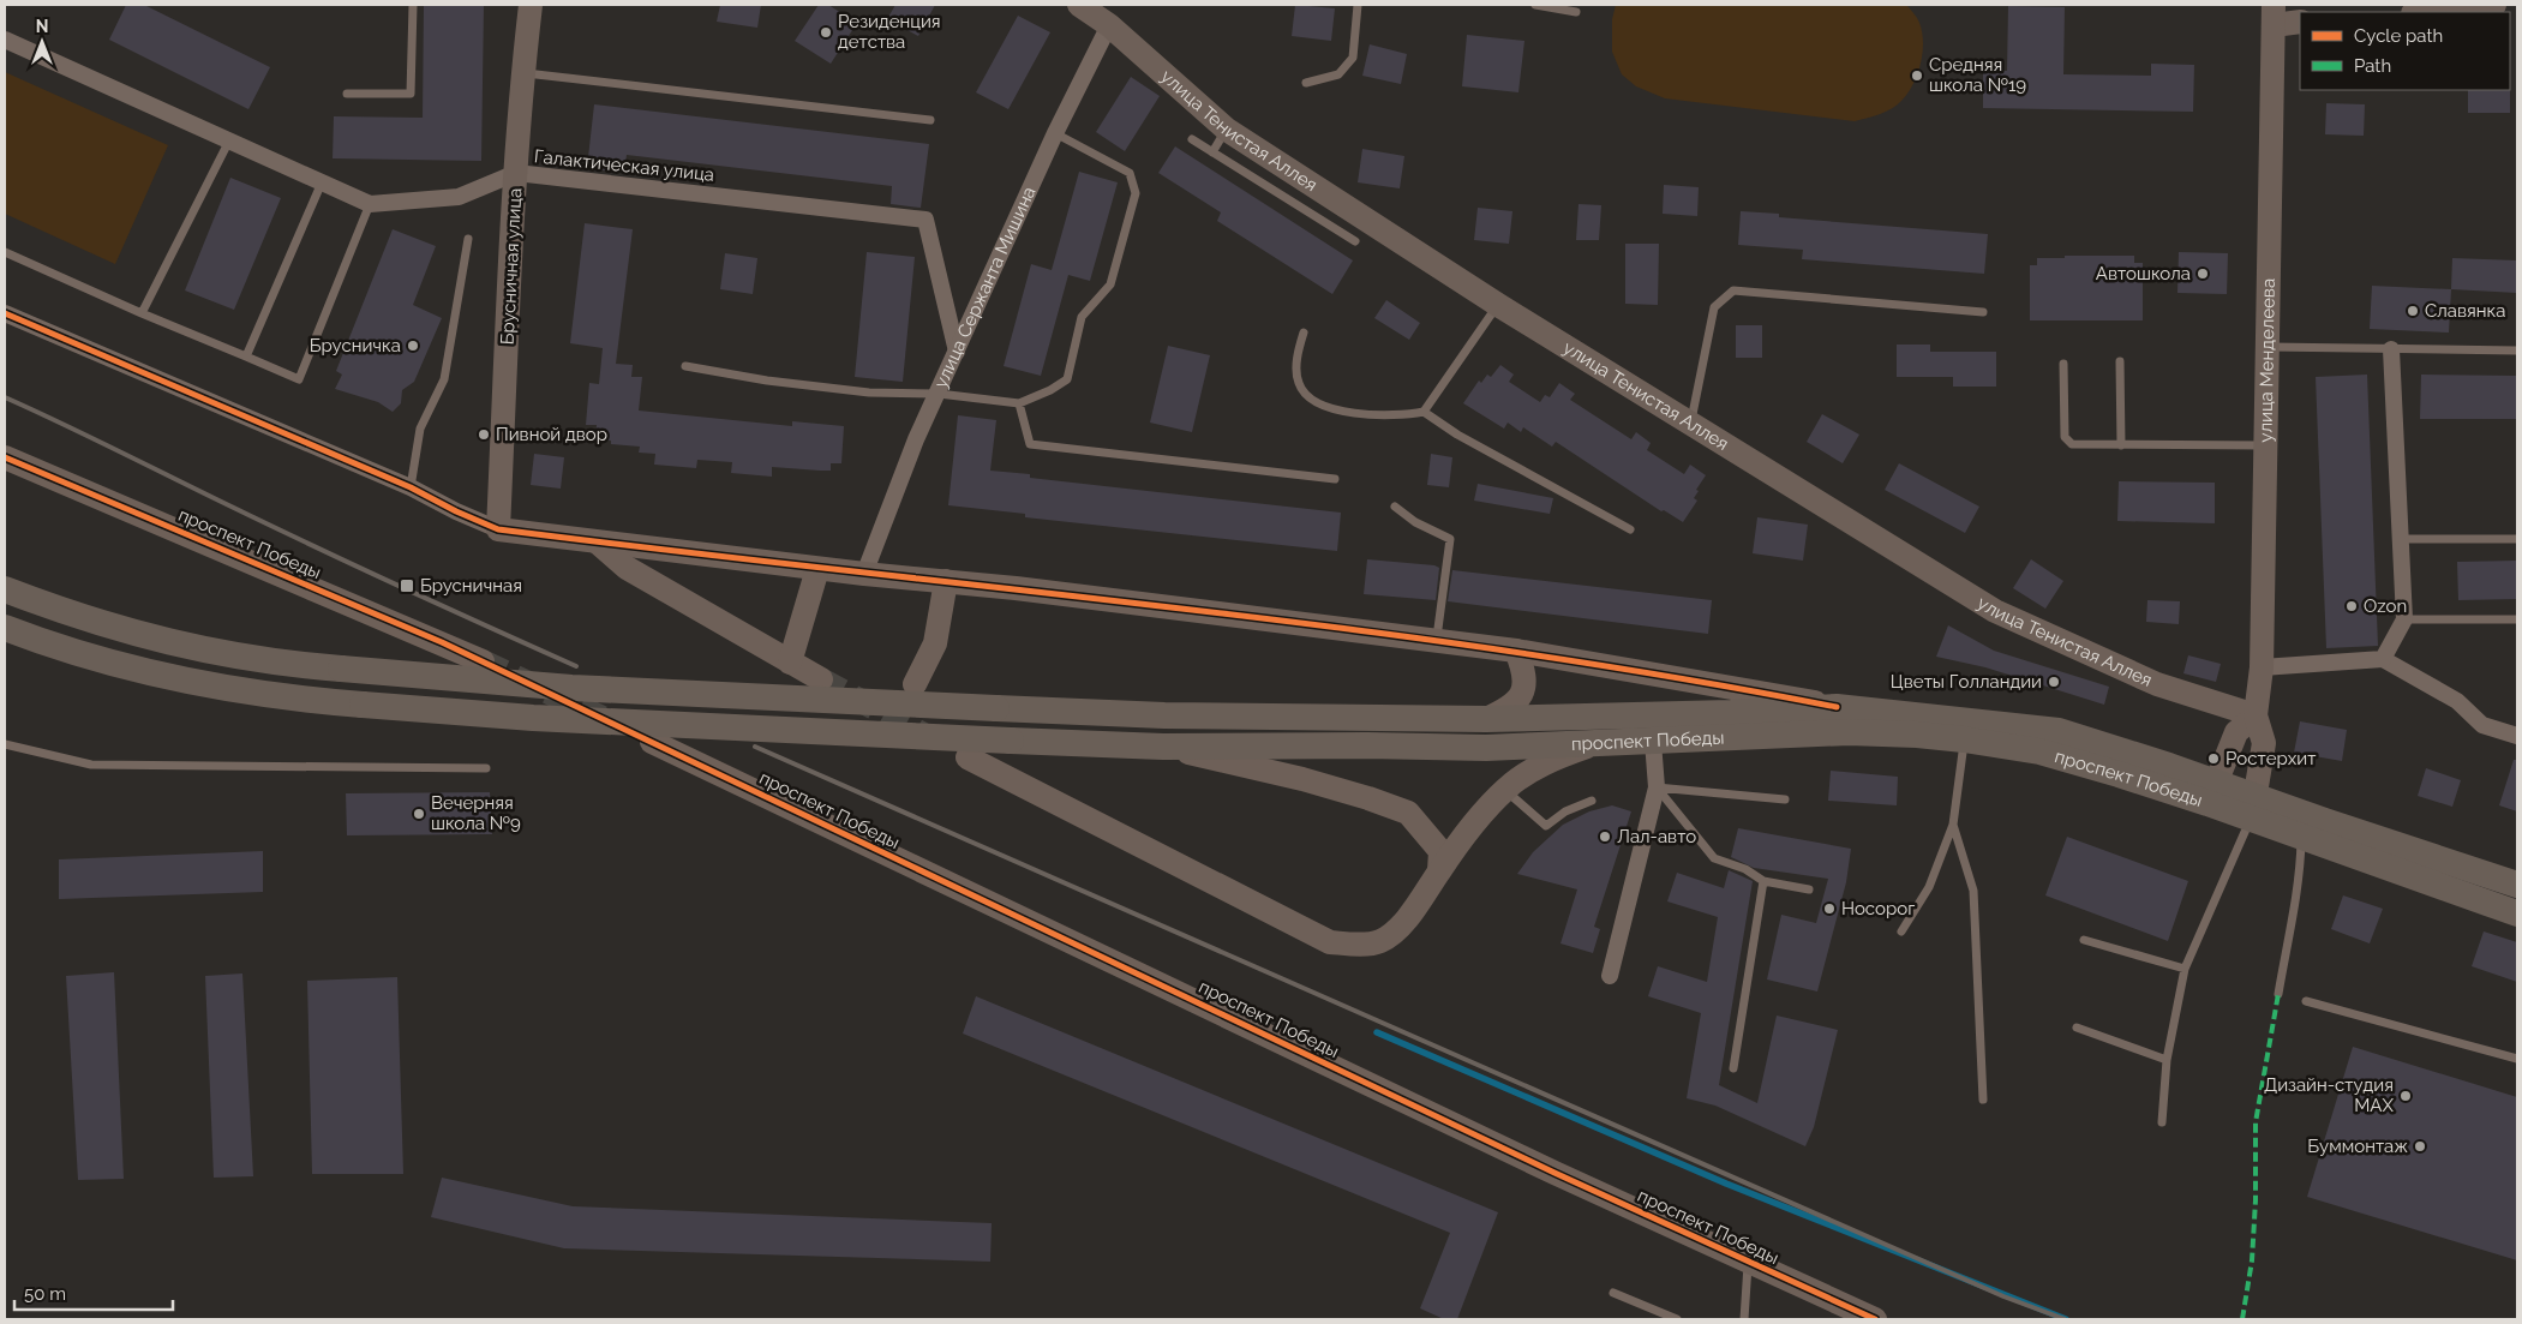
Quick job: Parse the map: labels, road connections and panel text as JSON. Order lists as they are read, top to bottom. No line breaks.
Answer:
{"streets":{"main road":["проспект Победы"],"street":["улица Тенистая Аллея","Галактическая улица","Брусничная улица","улица Сержанта Мишина","улица Менделеева"]},"crossings":[["улица Тенистая Аллея","улица Сержанта Мишина"],["улица Тенистая Аллея","улица Менделеева"],["Галактическая улица","Брусничная улица"],["Галактическая улица","улица Сержанта Мишина"],["улица Менделеева","проспект Победы"]],"places":{"other":["Резиденция детства","Средняя школа №19","Автошкола","Славянка","Брусничка","Пивной двор","Ozon","Цветы Голландии","Ростерхит","Вечерняя школа №9","Лал-авто","Носорог","Дизайн-студия МAX","Буммонтаж"],"transit":["Брусничная"]},"legend":["Cycle path","Path"],"scale_bar":"50 m","north":"top"}
